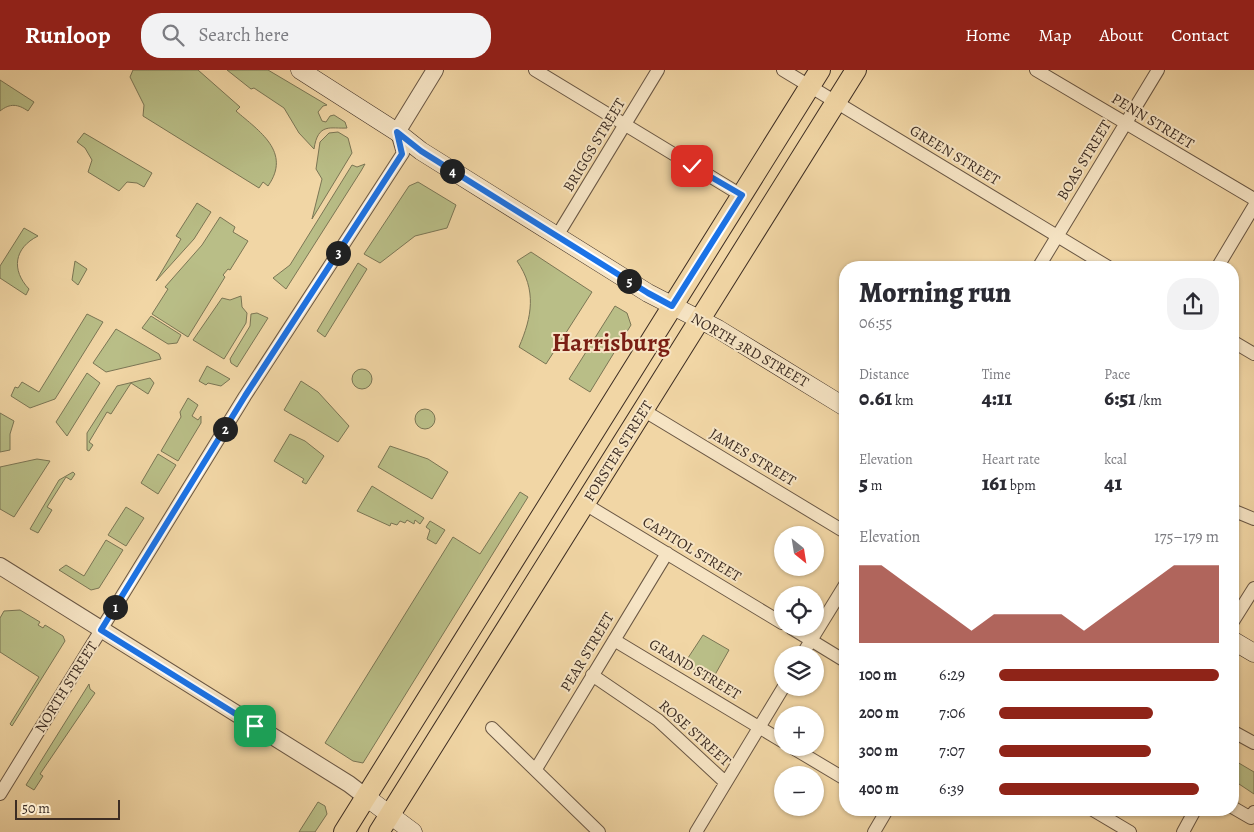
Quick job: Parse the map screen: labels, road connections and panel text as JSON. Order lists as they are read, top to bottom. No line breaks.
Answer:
{"streets":{"main road":["NORTH 3RD STREET","FORSTER STREET"],"street":["PENN STREET","BRIGGS STREET","GREEN STREET","BOAS STREET","JAMES STREET","CAPITOL STREET","PEAR STREET","GRAND STREET","NORTH STREET","ROSE STREET"]},"crossings":[["PENN STREET","BOAS STREET"],["BRIGGS STREET","NORTH 3RD STREET"],["GREEN STREET","BOAS STREET"],["GREEN STREET","FORSTER STREET"],["NORTH 3RD STREET","FORSTER STREET"],["NORTH 3RD STREET","NORTH STREET"],["FORSTER STREET","JAMES STREET"],["FORSTER STREET","CAPITOL STREET"],["CAPITOL STREET","PEAR STREET"],["PEAR STREET","GRAND STREET"],["PEAR STREET","ROSE STREET"]],"districts":["Harrisburg"],"scale_bar":"50 m","north":"bottom right","page":{"header":"Runloop","search":"Search here","nav":["Home","Map","About","Contact"],"pins":["4","3","5","2","1"],"heading":["Morning run","06:55"],"stats":[["Distance","0.61 km"],["Time","4:11"],["Pace","6:51 /km"],["Elevation","5 m"],["Heart rate","161 bpm"],["kcal","41"]],"chart":["Elevation","175–179 m"],"map_buttons":["+","−"],"list":[{"name":"100 m","note":"6:29"},{"name":"200 m","note":"7:06"},{"name":"300 m","note":"7:07"},{"name":"400 m","note":"6:39"}],"scale":"50 m"}}
